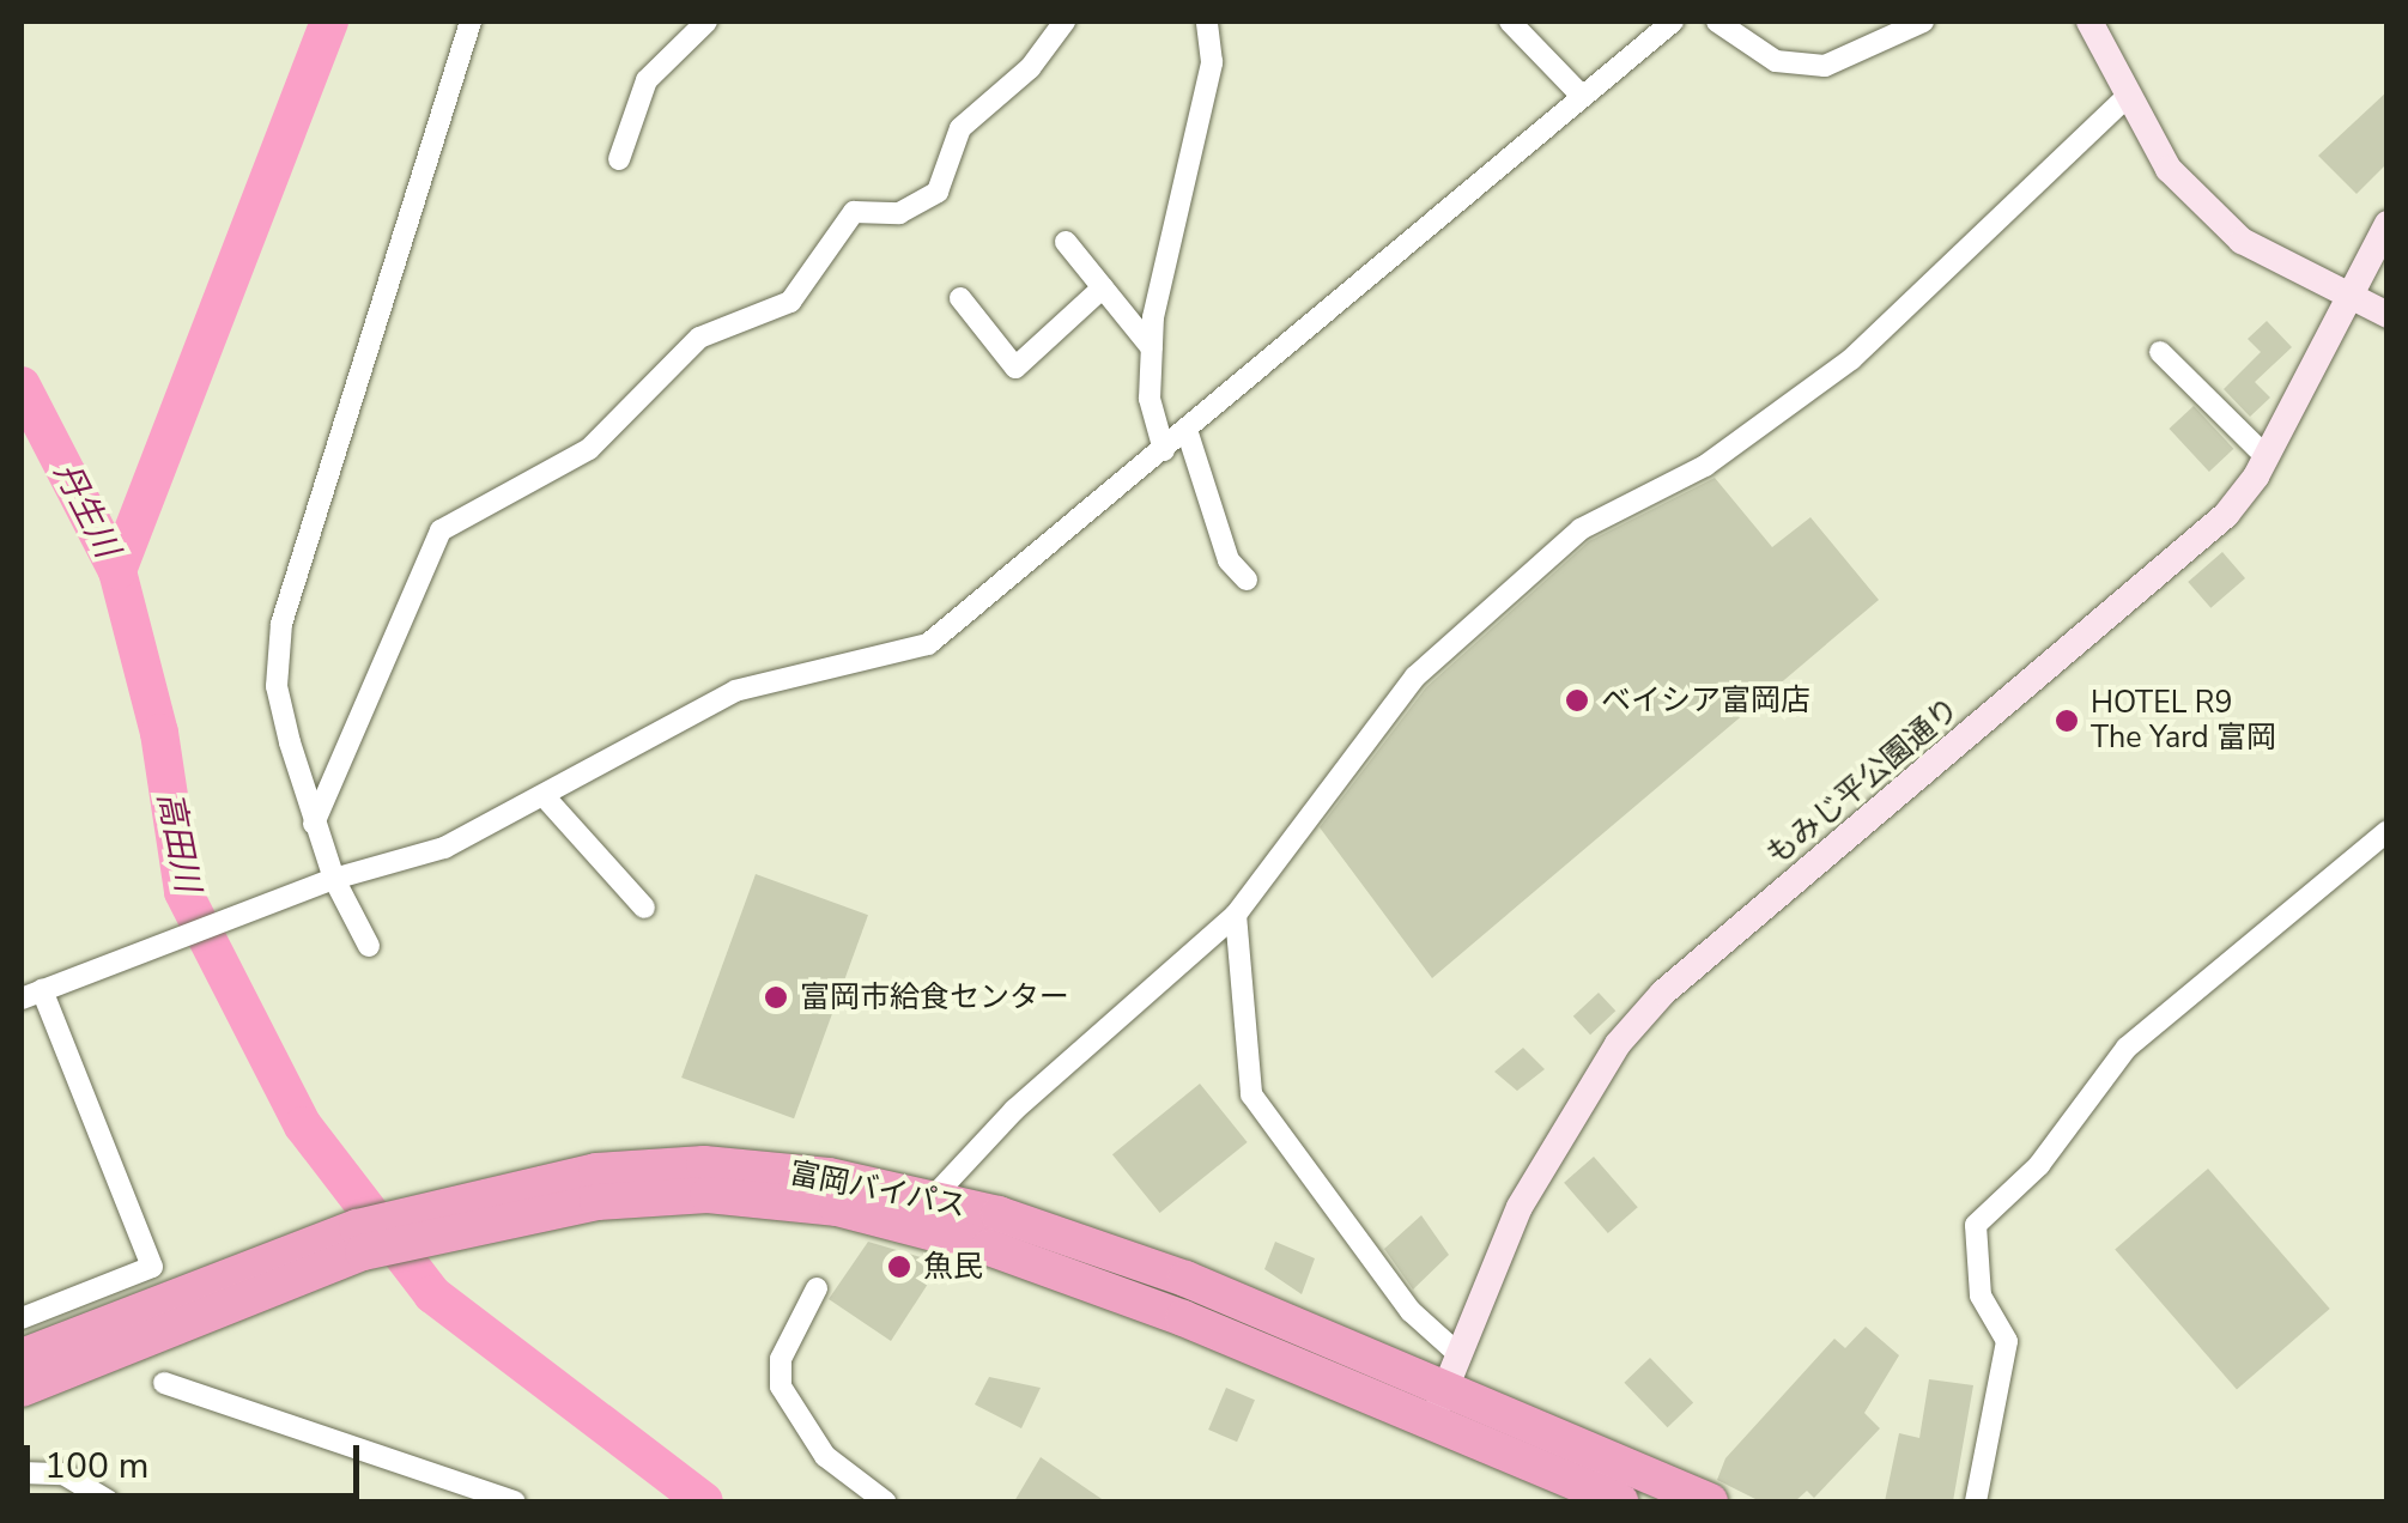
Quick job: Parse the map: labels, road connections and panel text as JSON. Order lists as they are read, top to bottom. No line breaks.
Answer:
{"streets":{"highway":["富岡バイパス"],"street":["もみじ平公園通り"]},"crossings":[["もみじ平公園通り","富岡バイパス"]],"water":["丹生川","高田川"],"places":["ベイシア富岡店","HOTEL R9 The Yard 富岡","富岡市給食センター","魚民"],"scale_bar":"100 m"}
